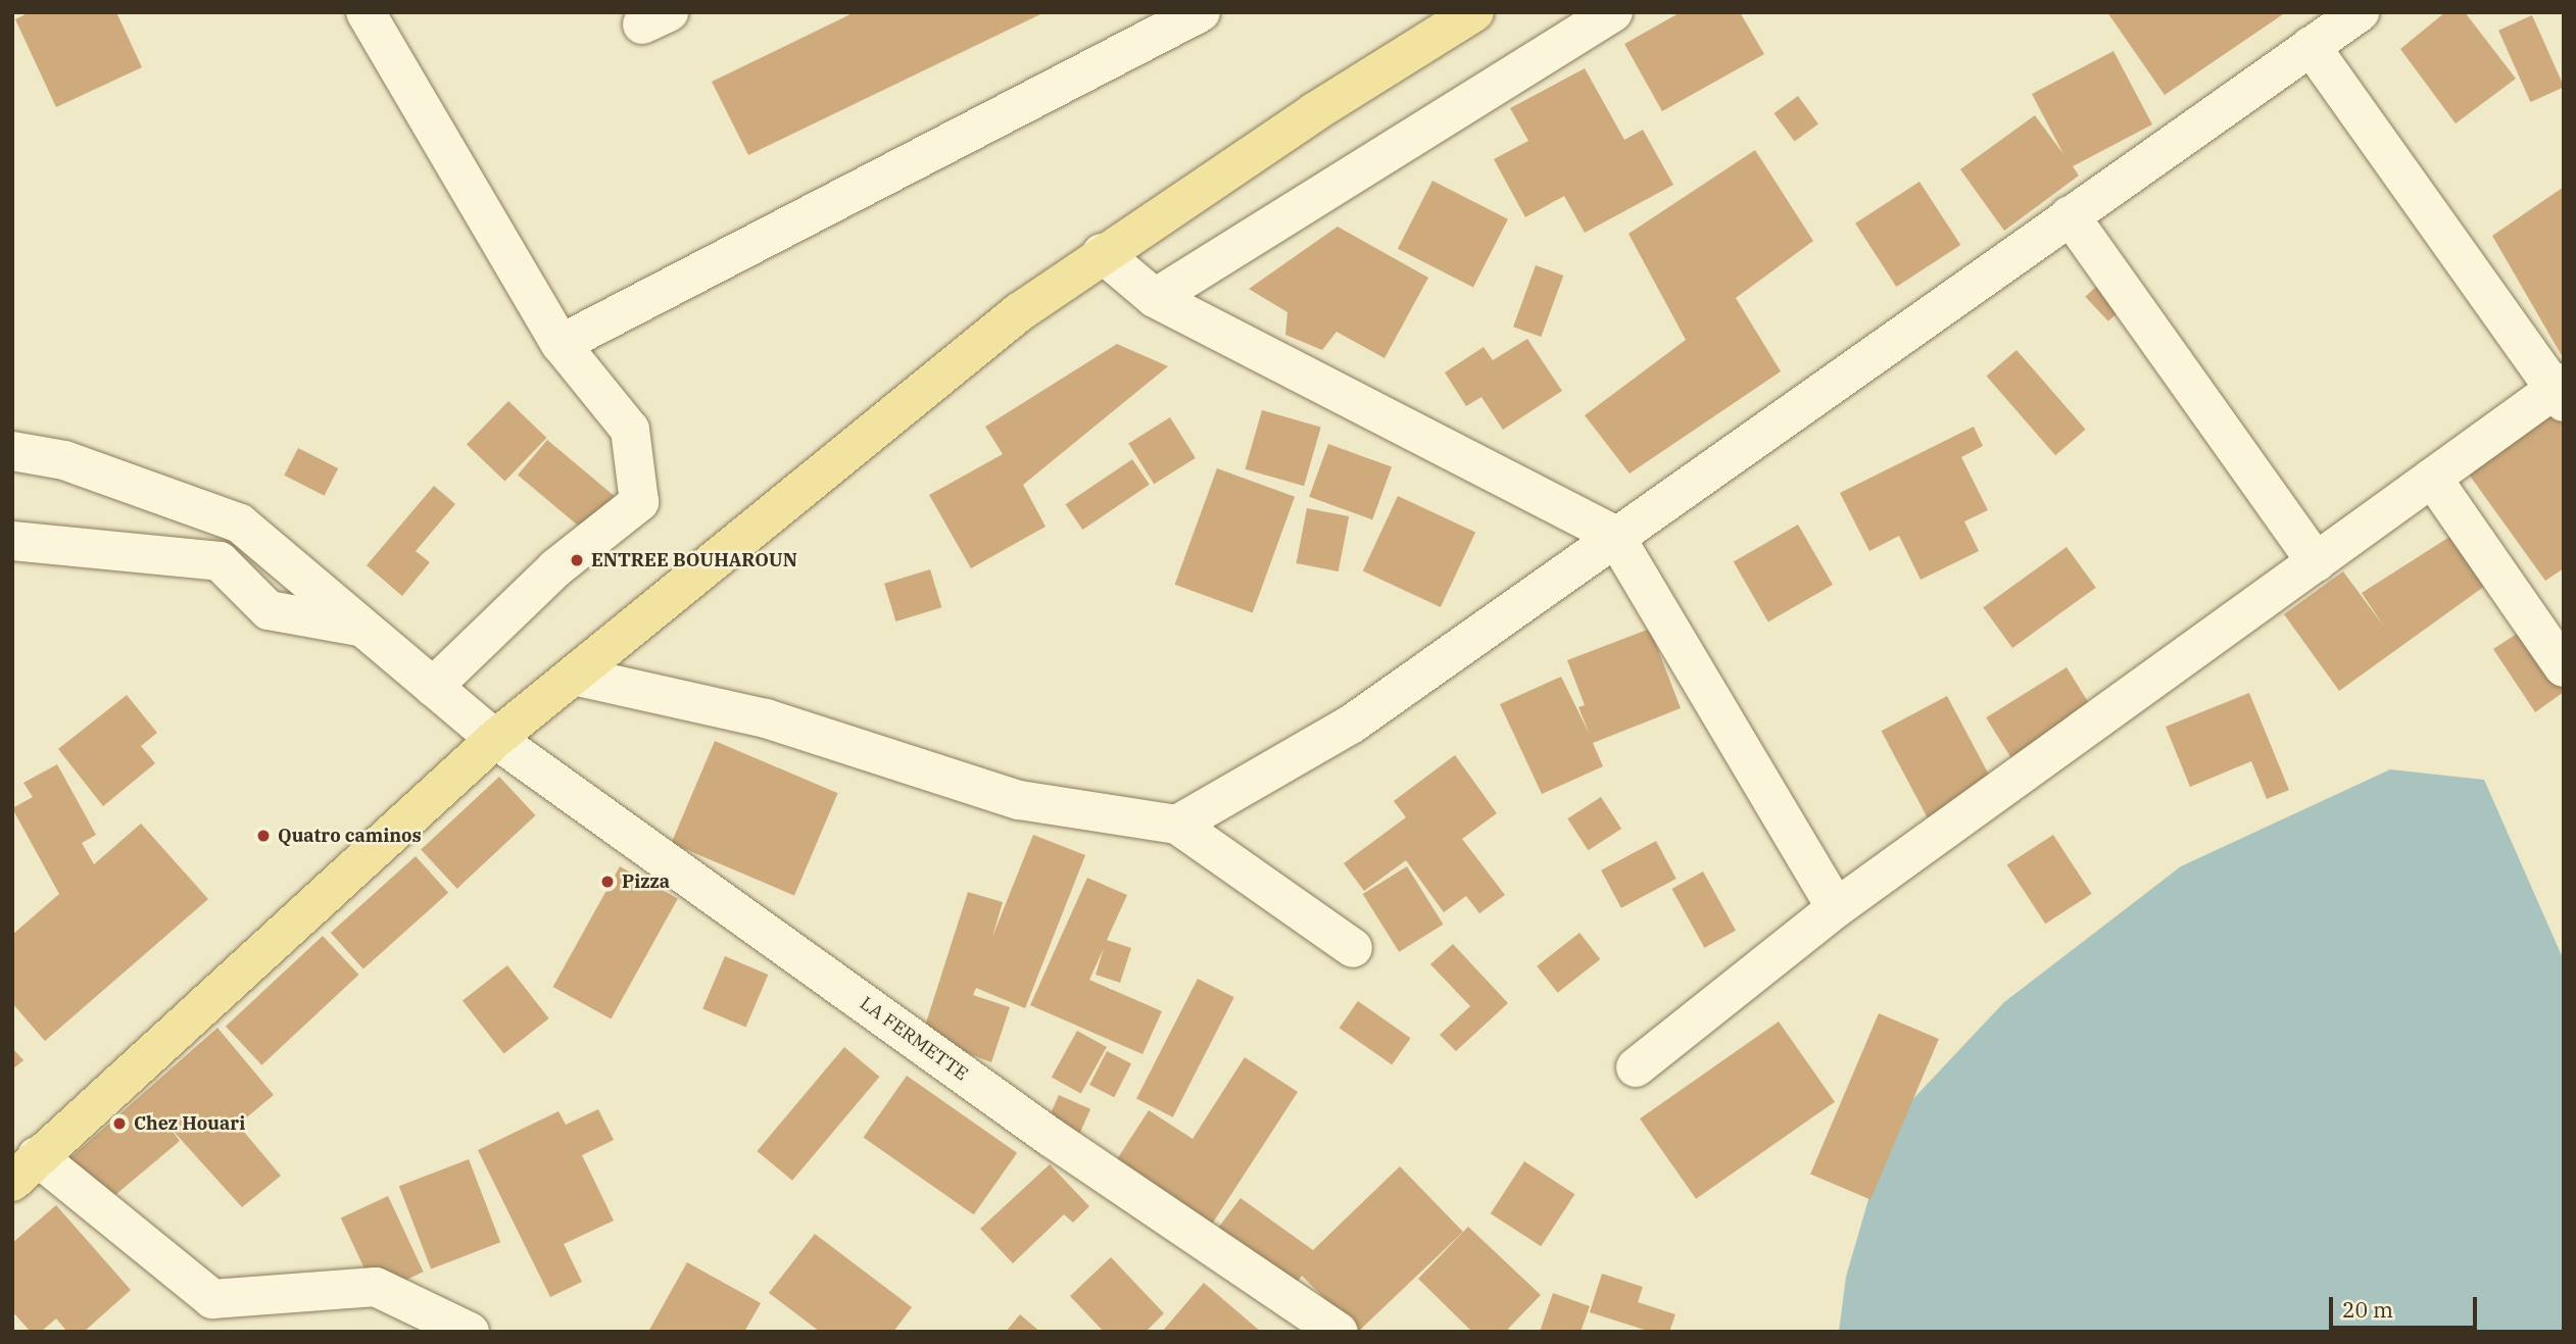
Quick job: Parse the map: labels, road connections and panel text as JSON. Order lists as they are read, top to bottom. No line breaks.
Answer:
{"streets":{"street":["LA FERMETTE"]},"places":["ENTREE BOUHAROUN","Quatro caminos","Pizza","Chez Houari"],"scale_bar":"20 m"}
